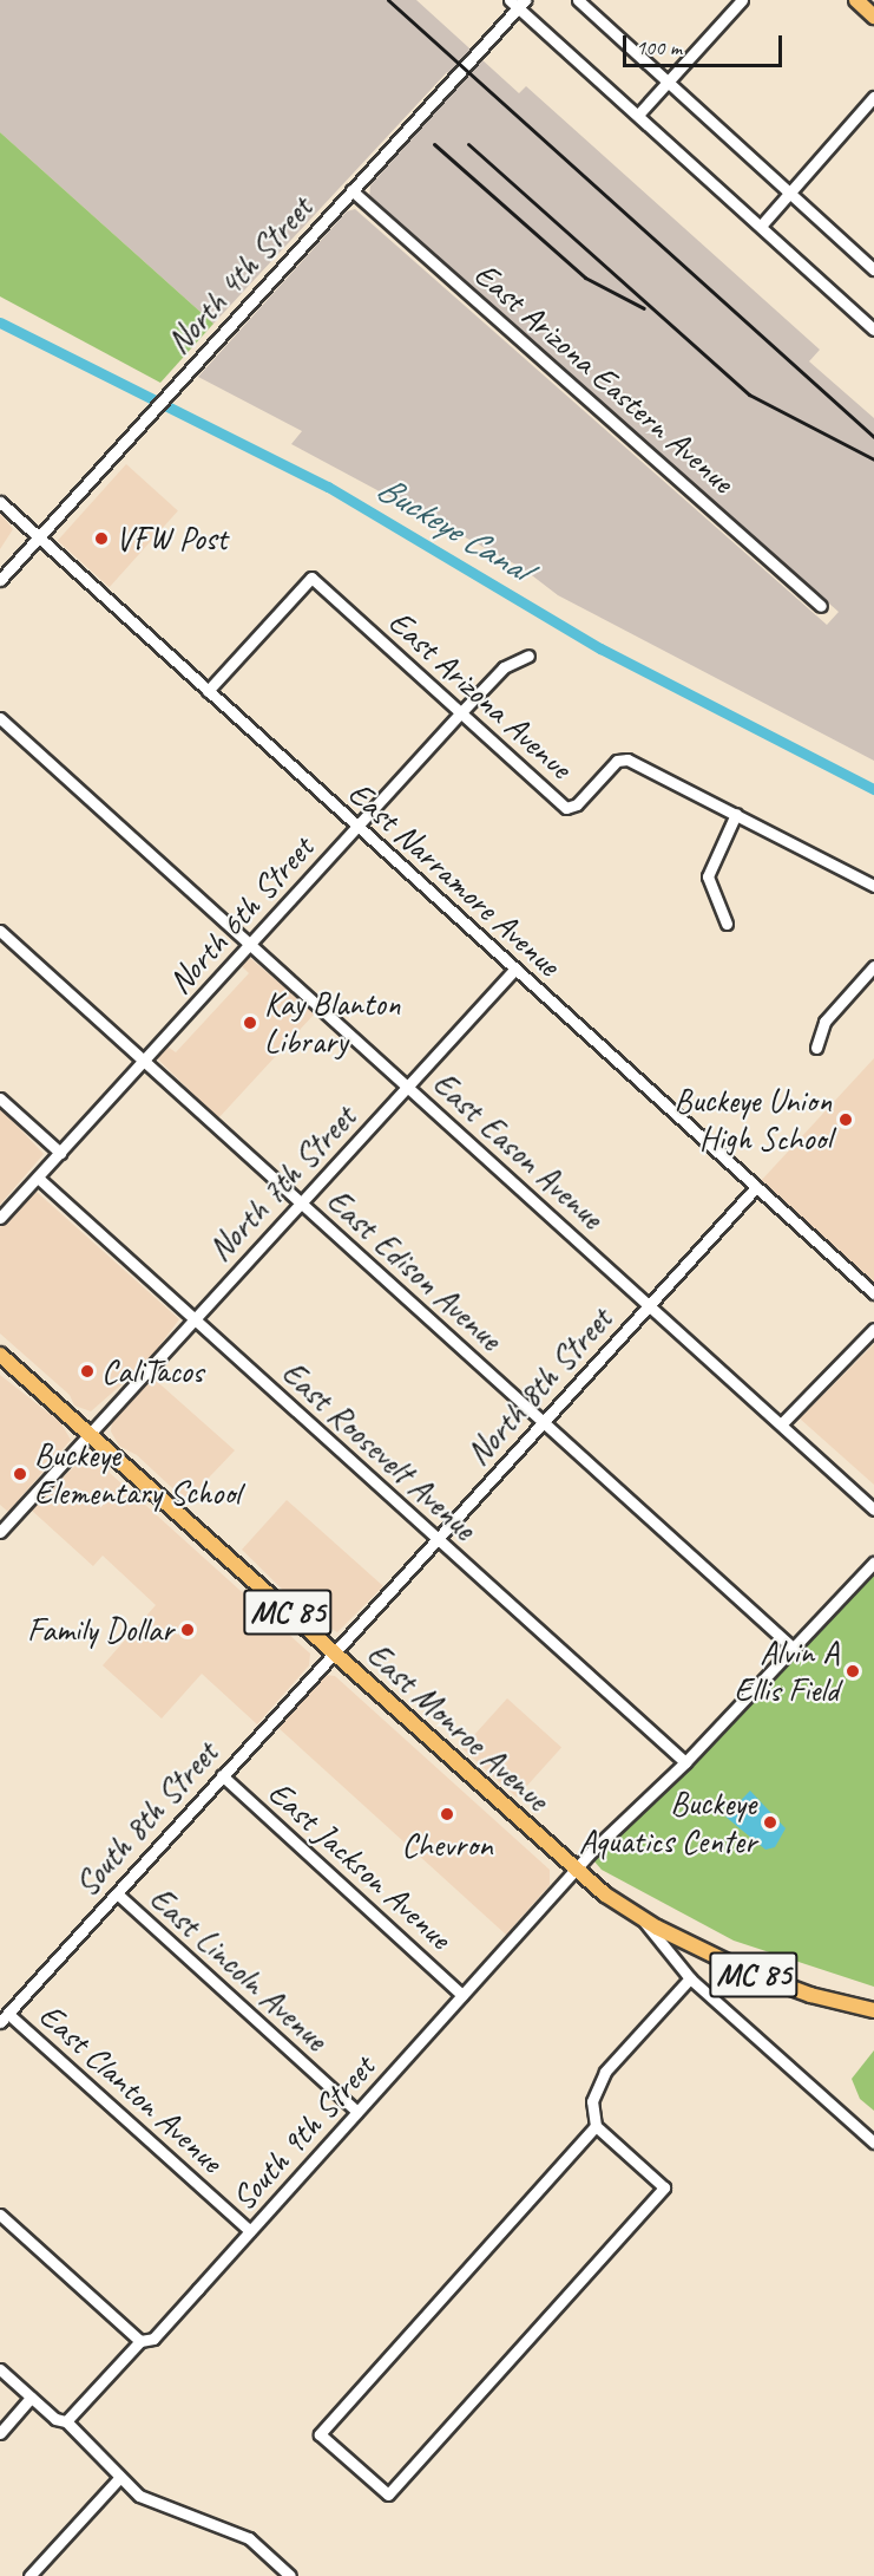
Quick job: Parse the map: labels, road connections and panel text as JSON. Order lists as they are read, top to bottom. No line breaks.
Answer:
{"streets":{"main road":["MC 85","East Monroe Avenue"],"street":["North 4th Street","East Arizona Eastern Avenue","East Arizona Avenue","East Narramore Avenue","North 6th Street","East Eason Avenue","North 7th Street","East Edison Avenue","North 8th Street","East Roosevelt Avenue","South 8th Street","East Jackson Avenue","East Lincoln Avenue","East Clanton Avenue","South 9th Street"]},"crossings":[["North 4th Street","East Arizona Eastern Avenue"],["North 4th Street","East Narramore Avenue"],["East Arizona Avenue","East Narramore Avenue"],["East Arizona Avenue","North 6th Street"],["East Narramore Avenue","North 6th Street"],["East Narramore Avenue","North 7th Street"],["East Narramore Avenue","North 8th Street"],["North 6th Street","East Eason Avenue"],["North 6th Street","East Edison Avenue"],["North 6th Street","East Roosevelt Avenue"],["East Eason Avenue","North 7th Street"],["East Eason Avenue","North 8th Street"],["North 7th Street","East Edison Avenue"],["North 7th Street","East Roosevelt Avenue"],["North 7th Street","East Monroe Avenue"],["East Edison Avenue","North 8th Street"],["East Edison Avenue","South 9th Street"],["North 8th Street","East Roosevelt Avenue"],["North 8th Street","East Monroe Avenue"],["North 8th Street","South 8th Street"],["East Roosevelt Avenue","South 9th Street"],["MC 85","East Monroe Avenue"],["East Monroe Avenue","South 8th Street"],["East Monroe Avenue","South 9th Street"],["South 8th Street","East Jackson Avenue"],["South 8th Street","East Lincoln Avenue"],["South 8th Street","East Clanton Avenue"],["East Jackson Avenue","South 9th Street"],["East Lincoln Avenue","South 9th Street"],["East Clanton Avenue","South 9th Street"]],"water":["Buckeye Canal"],"places":["VFW Post","Kay Blanton Library","Buckeye Union High School","CaliTacos","Buckeye Elementary School","Family Dollar","Alvin A Ellis Field","Chevron","Buckeye Aquatics Center"],"scale_bar":"100 m"}
